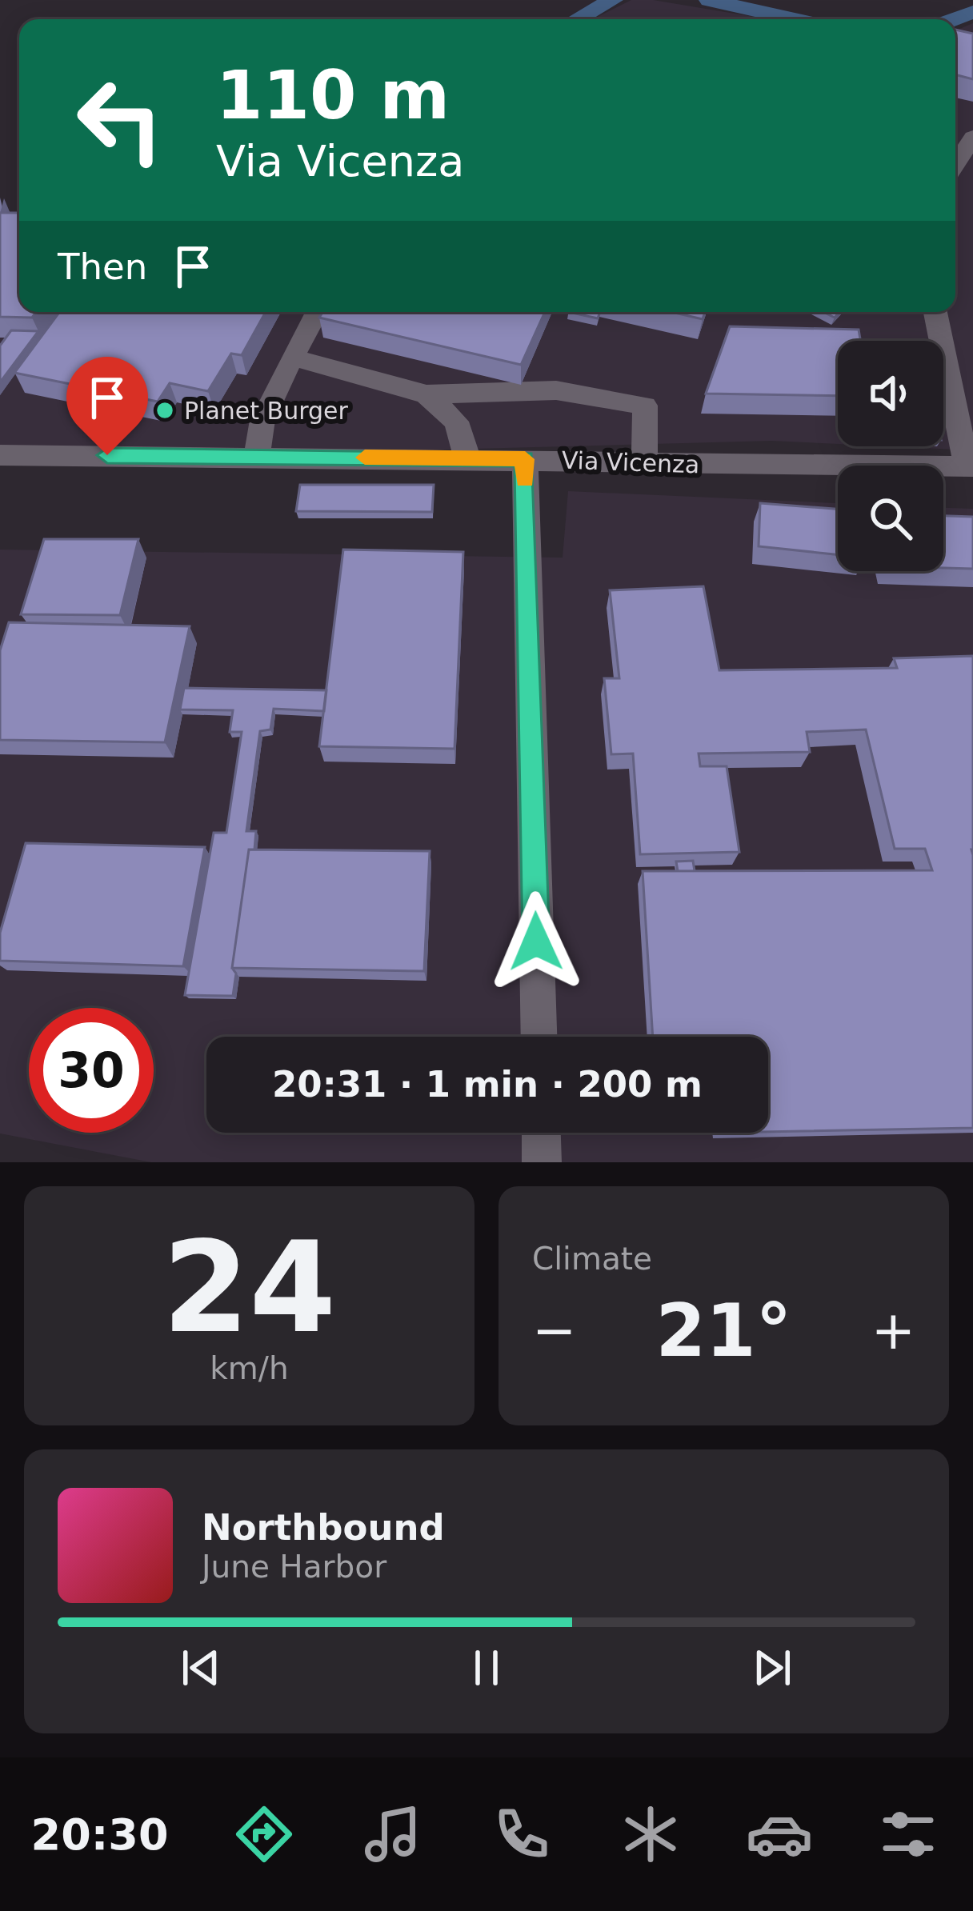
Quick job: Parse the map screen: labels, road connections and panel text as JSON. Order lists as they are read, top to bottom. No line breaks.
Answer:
{"streets":{"street":["Via Vicenza"]},"places":["Planet Burger"],"page":{"turn":["110 m","Via Vicenza"],"then":"Then","limit":"30","trip":"20:31 · 1 min · 200 m","tile":[["24","km/h"],"Climate"],"heat":["−","21°","+"],"song":["Northbound","June Harbor"],"tabs":"20:30"}}
